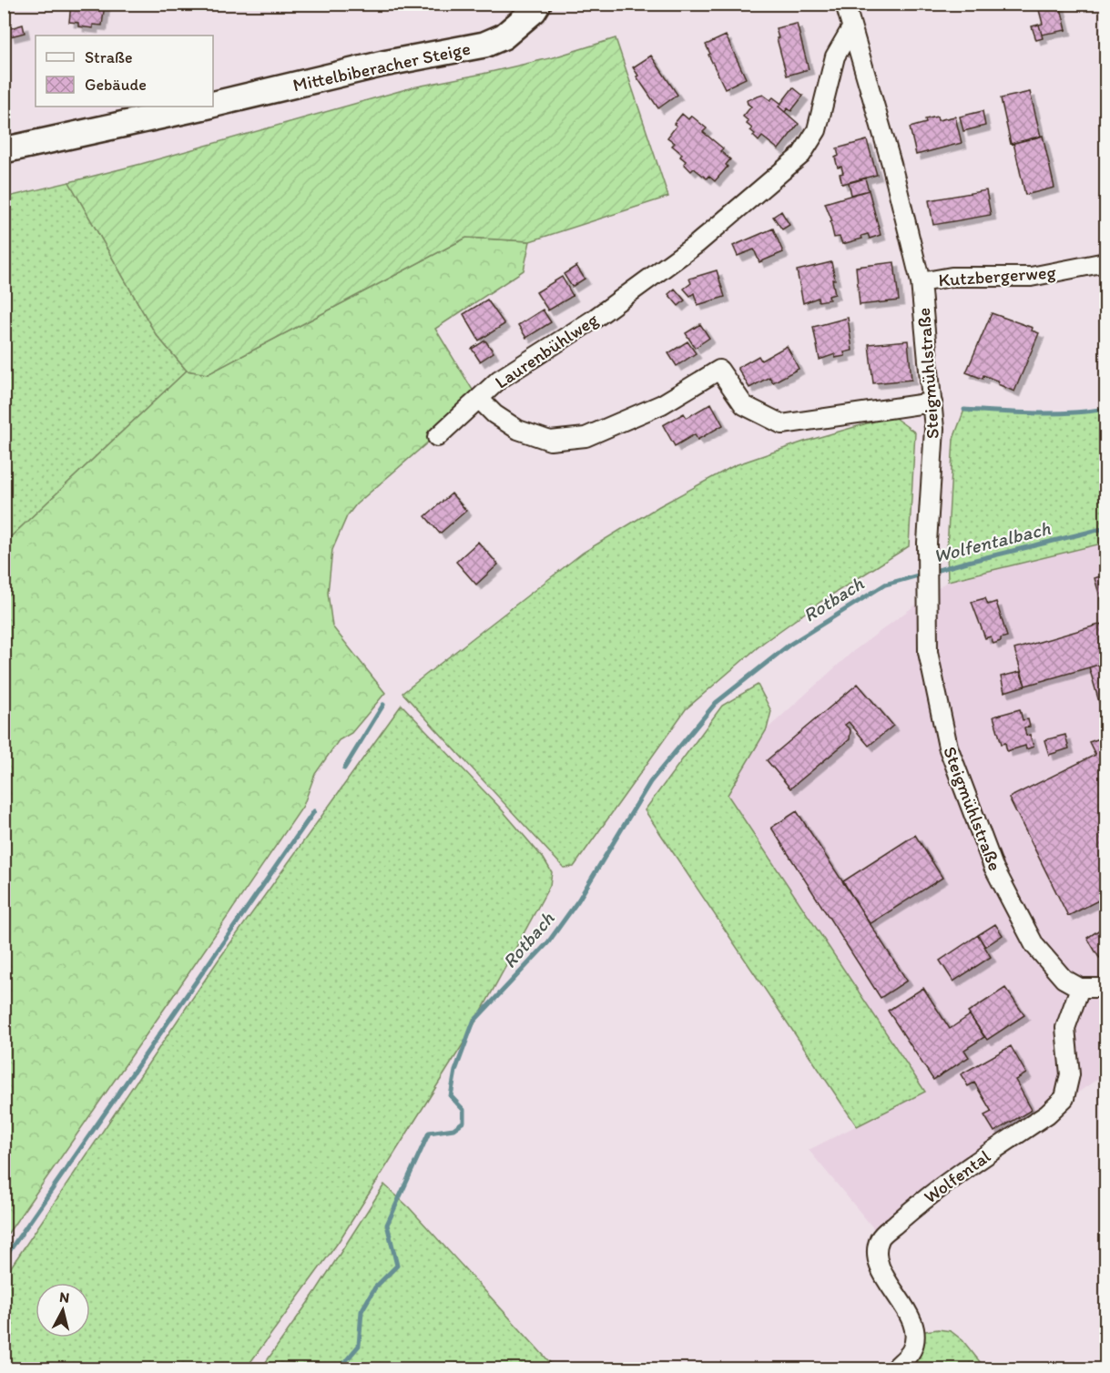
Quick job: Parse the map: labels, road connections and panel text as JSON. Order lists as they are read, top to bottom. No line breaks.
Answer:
{"streets":{"street":["Mittelbiberacher Steige","Kutzbergerweg","Laurenbühlweg","Steigmühlstraße","Wolfental"]},"crossings":[["Kutzbergerweg","Steigmühlstraße"],["Laurenbühlweg","Steigmühlstraße"],["Steigmühlstraße","Wolfental"]],"water":["Wolfentalbach","Rotbach"],"legend":["Straße","Gebäude"],"north":"top"}
